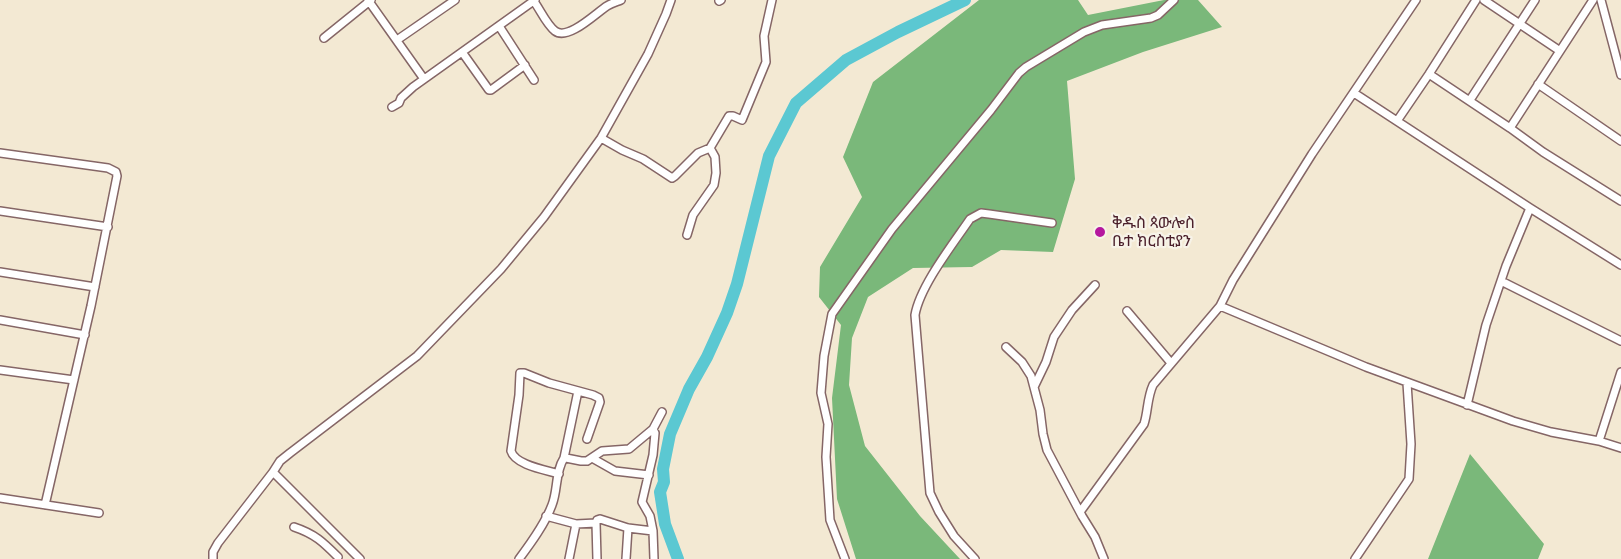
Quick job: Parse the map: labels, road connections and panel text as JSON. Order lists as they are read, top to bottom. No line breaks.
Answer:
{"places":["ቅዱስ ጳውሎስ ቤተ ክርስቲያን"]}
